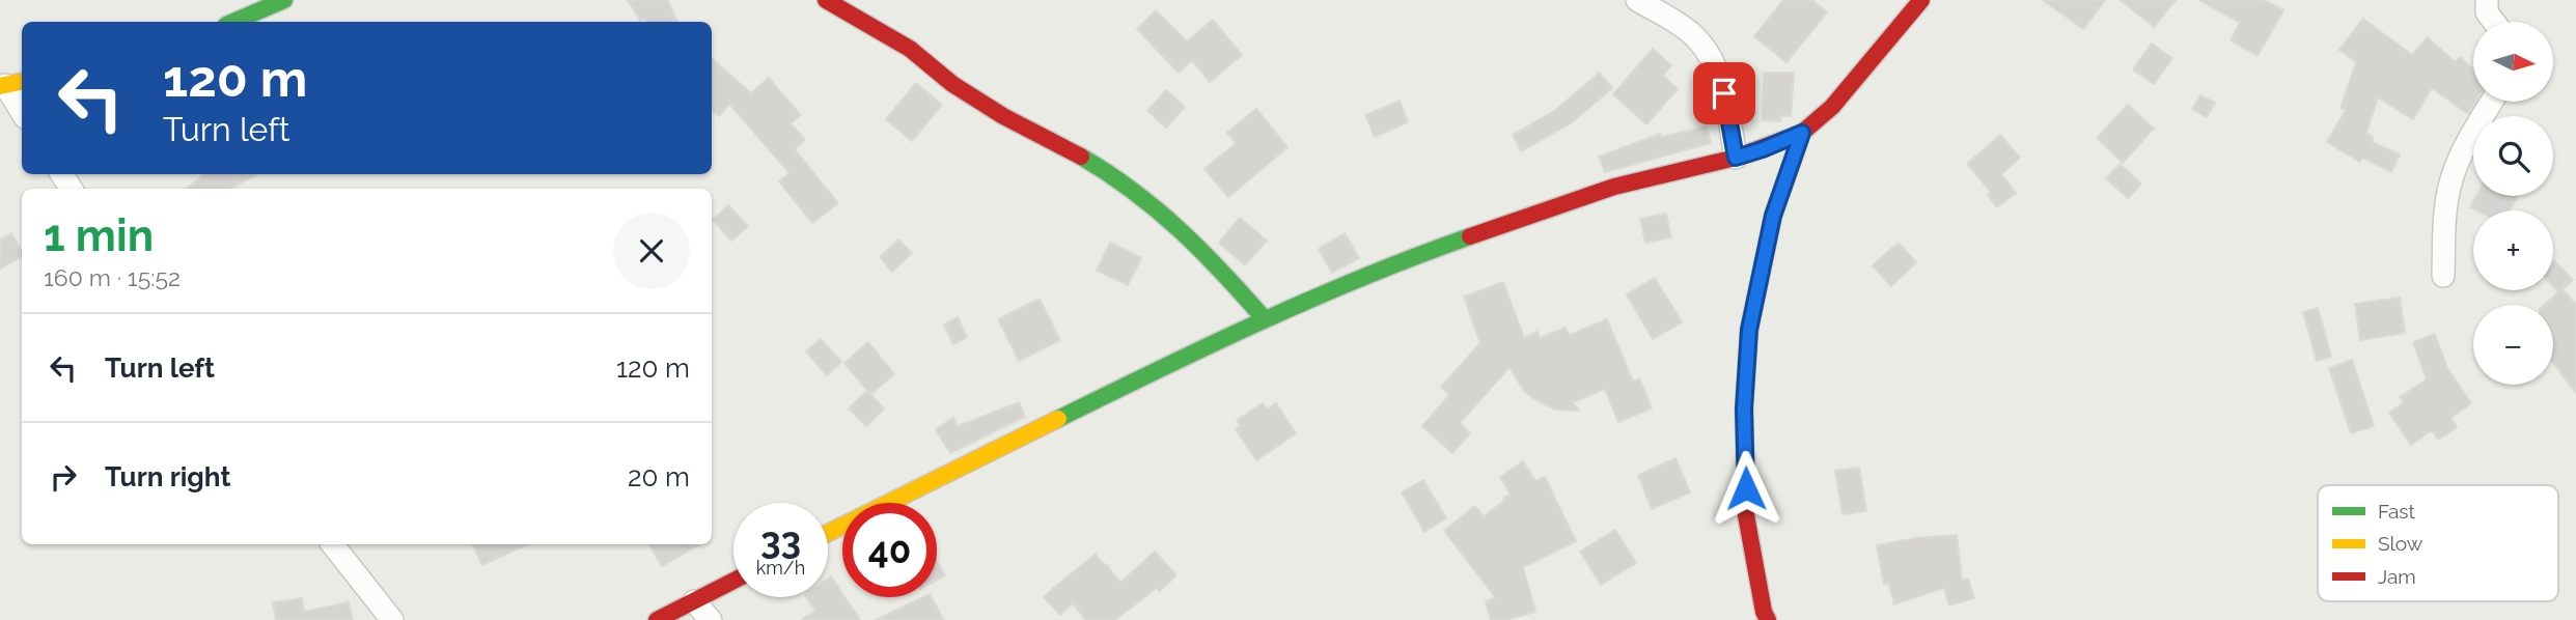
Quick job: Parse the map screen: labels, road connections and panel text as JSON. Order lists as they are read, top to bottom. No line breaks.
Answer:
{"legend":["Fast","Slow","Jam"],"north":"right","page":{"map_buttons":["+","−"],"turn":["120 m","Turn left"],"heading":["1 min","160 m · 15:52"],"list":[{"name":"Turn left","value":"120 m"},{"name":"Turn right","value":"20 m"}],"speed":"33 km/h","limit":"40"}}
